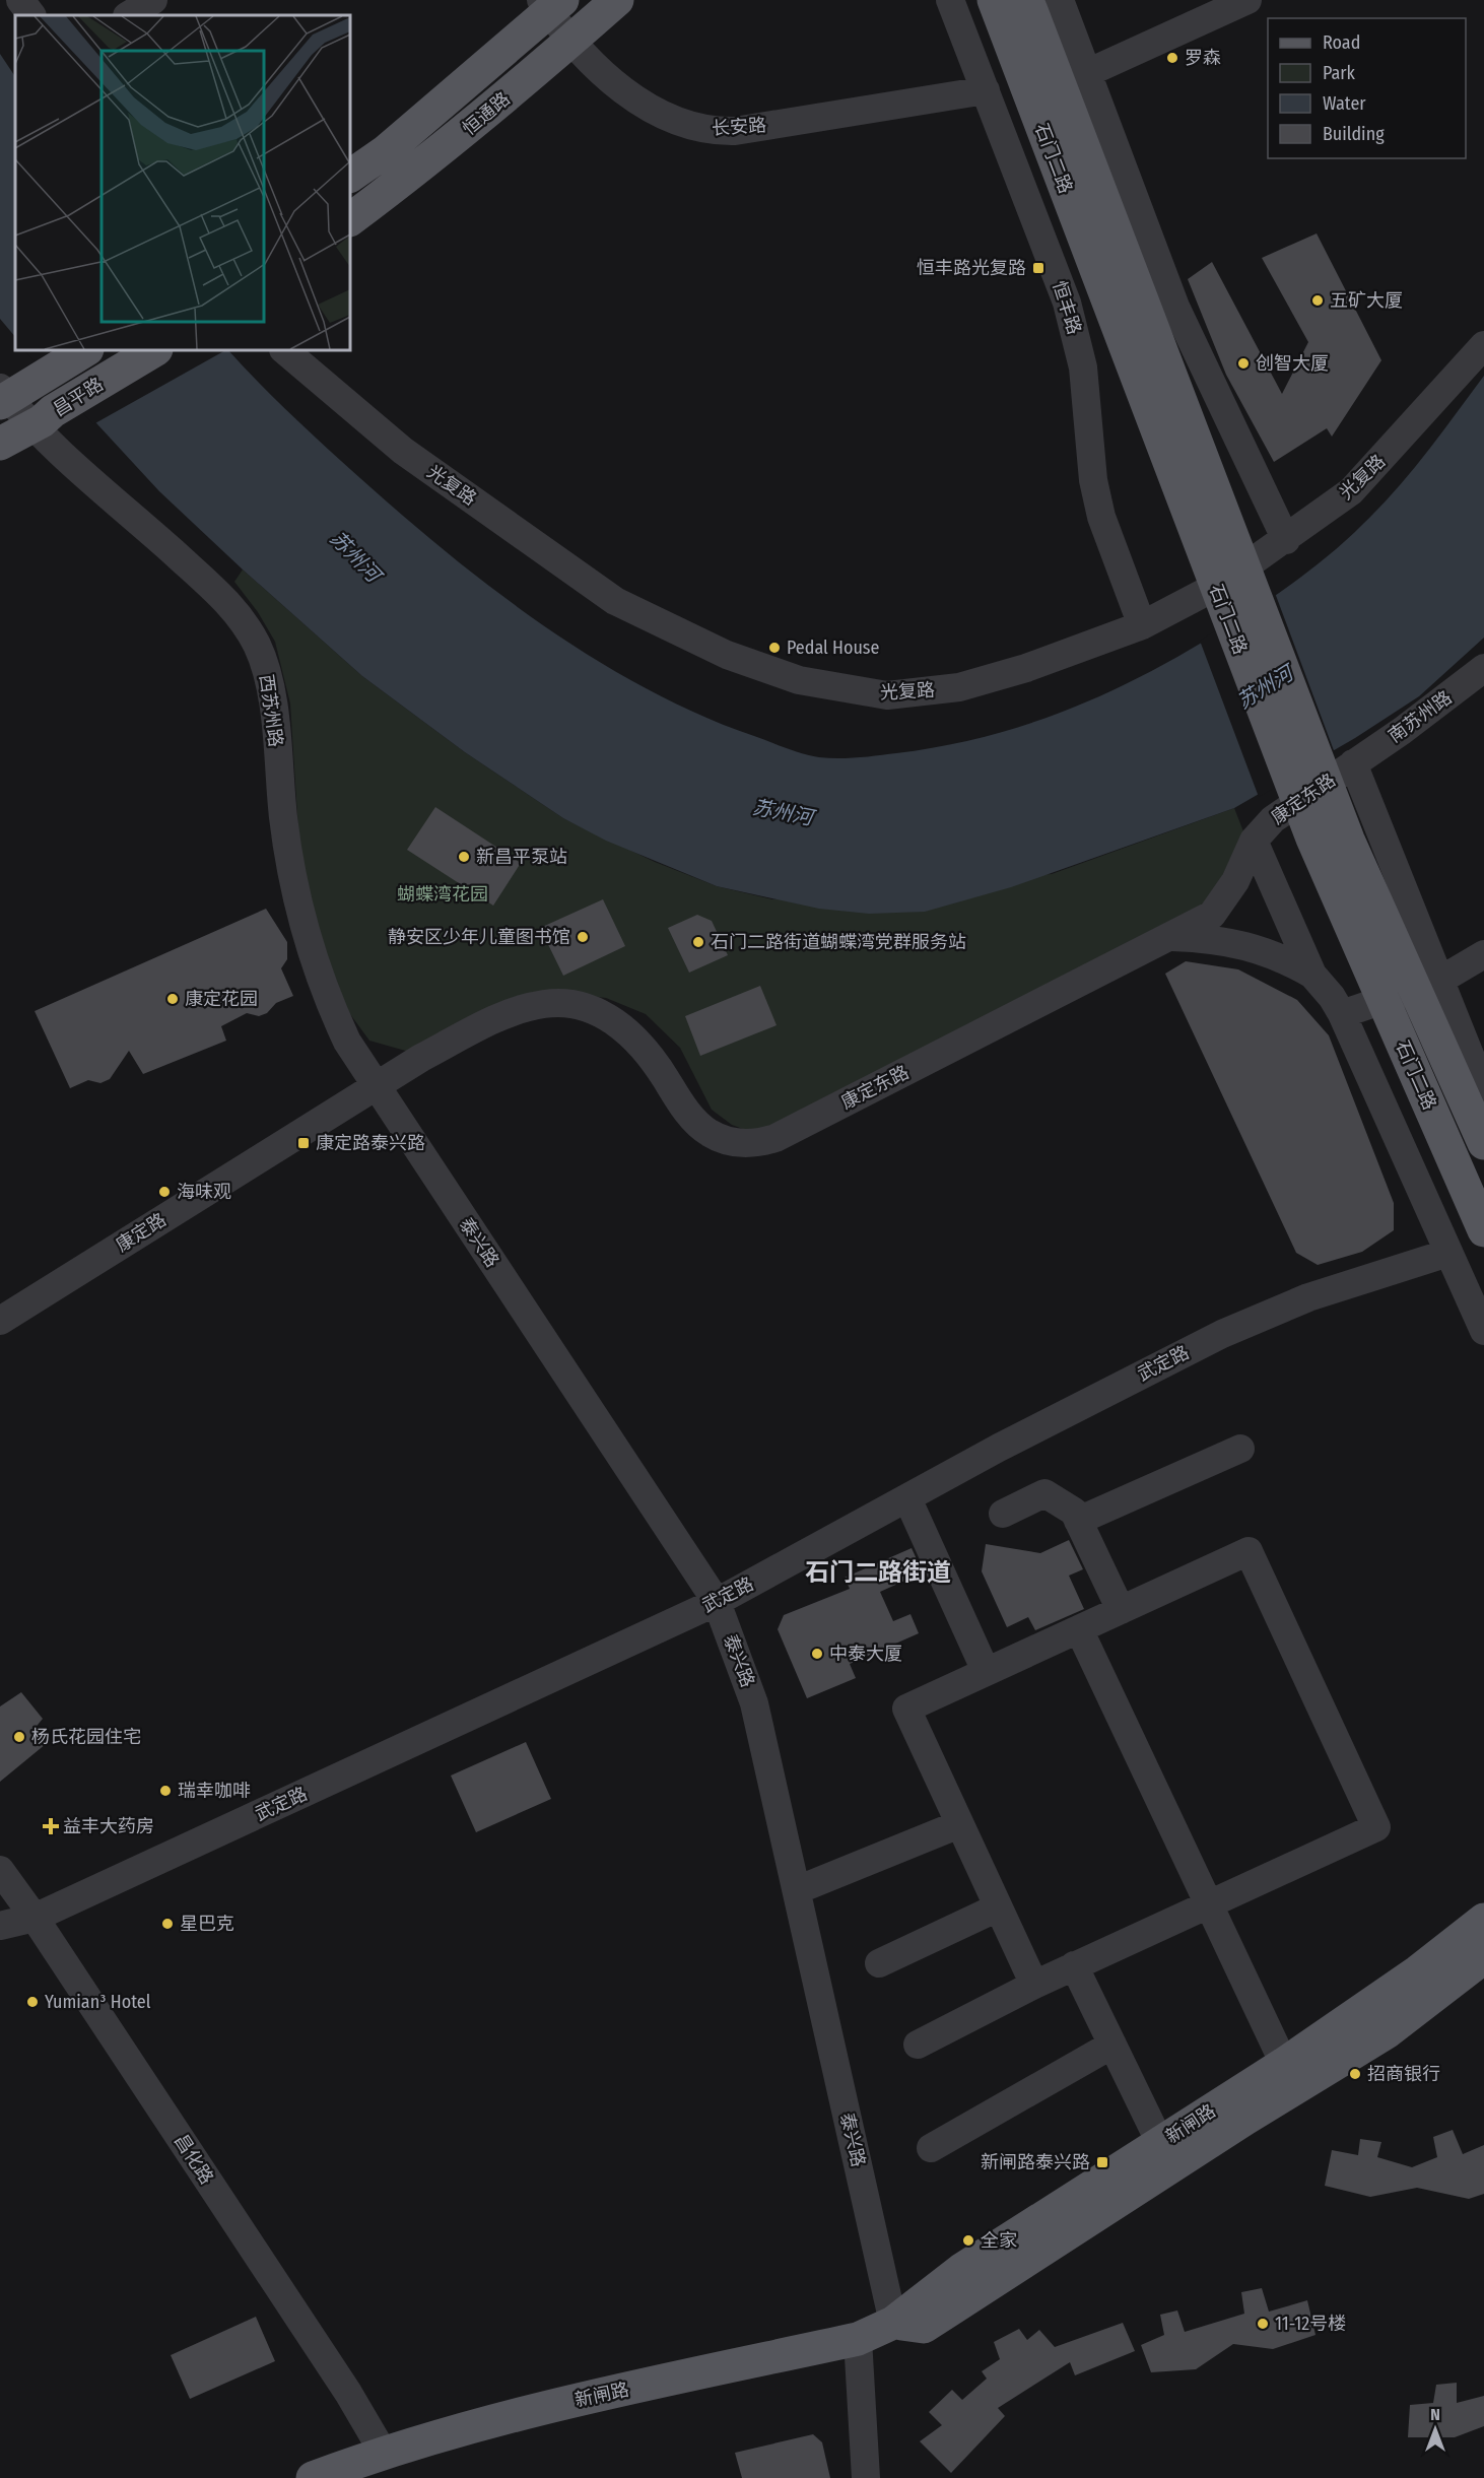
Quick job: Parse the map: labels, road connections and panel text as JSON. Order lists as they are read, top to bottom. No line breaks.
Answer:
{"streets":{"main road":["恒通路","石门二路","昌平路","新闸路"],"street":["长安路","恒丰路","光复路","西苏州路","南苏州路","康定东路","康定路","泰兴路","武定路","昌化路"]},"crossings":[["恒通路","长安路"],["长安路","恒丰路"],["恒丰路","光复路"],["昌平路","西苏州路"],["西苏州路","康定东路"],["西苏州路","康定路"],["西苏州路","泰兴路"],["南苏州路","康定东路"],["康定东路","康定路"],["康定东路","泰兴路"],["康定路","泰兴路"],["泰兴路","武定路"],["泰兴路","新闸路"],["武定路","昌化路"],["新闸路","昌化路"]],"districts":["石门二路街道"],"water":["苏州河"],"parks":["蝴蝶湾花园"],"places":{"other":["罗森","五矿大厦","创智大厦","Pedal House","新昌平泵站","静安区少年儿童图书馆","石门二路街道蝴蝶湾党群服务站","康定花园","海味观","中泰大厦","杨氏花园住宅","瑞幸咖啡","星巴克","Yumian³ Hotel","招商银行","全家","11-12号楼"],"transit":["恒丰路光复路","康定路泰兴路","新闸路泰兴路"],"health":["益丰大药房"]},"legend":["Road","Park","Water","Building"],"north":"top"}
